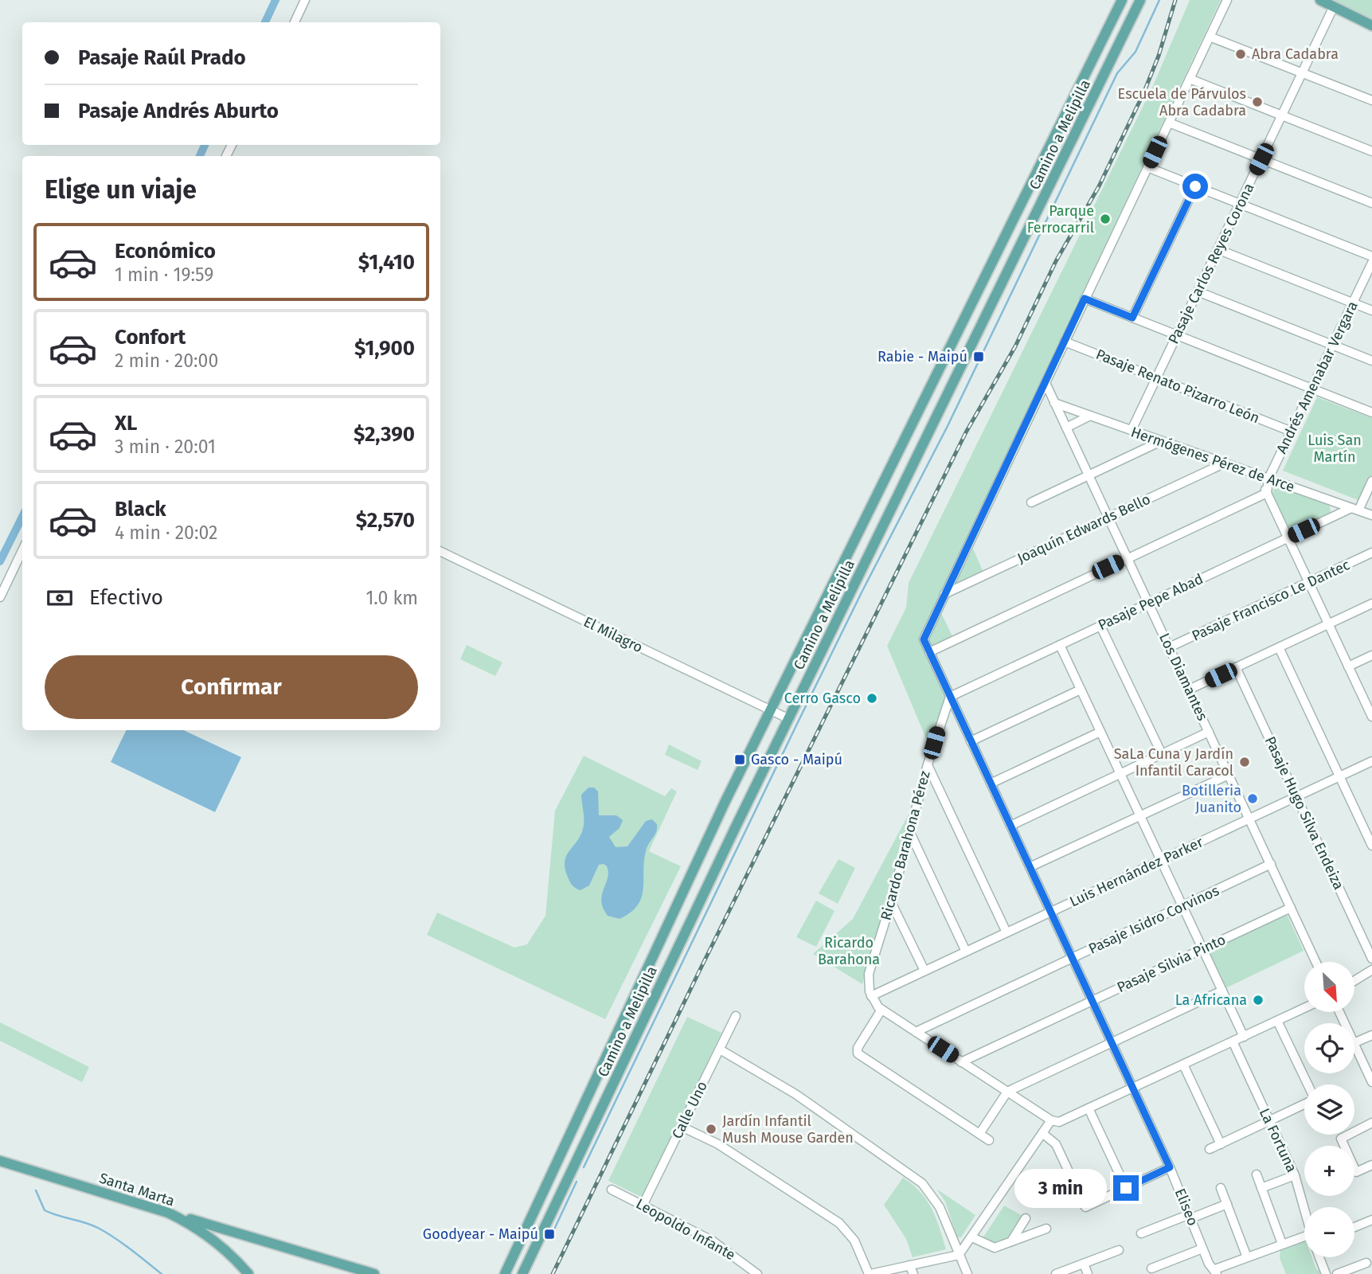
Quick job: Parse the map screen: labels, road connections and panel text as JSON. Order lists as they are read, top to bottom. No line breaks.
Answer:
{"streets":{"main road":["Camino a Melipilla","Santa Marta"],"street":["Pasaje Carlos Reyes Corona","Andrés Amenabar Vergara","Pasaje Renato Pizarro León","Hermógenes Pérez de Arce","Joaquín Edwards Bello","Pasaje Francisco Le Dantec","Pasaje Pepe Abad","El Milagro","Los Diamantes","Pasaje Hugo Silva Endeiza","Ricardo Barahona Pérez","Luis Hernández Parker","Pasaje Isidro Corvinos","Pasaje Silvia Pinto","Calle Uno","La Fortuna","Eliseo","Leopoldo Infante"]},"crossings":[["Camino a Melipilla","El Milagro"],["Pasaje Carlos Reyes Corona","Pasaje Renato Pizarro León"],["Pasaje Carlos Reyes Corona","Hermógenes Pérez de Arce"],["Andrés Amenabar Vergara","Pasaje Renato Pizarro León"],["Andrés Amenabar Vergara","Hermógenes Pérez de Arce"],["Pasaje Renato Pizarro León","Eliseo"],["Hermógenes Pérez de Arce","Joaquín Edwards Bello"],["Hermógenes Pérez de Arce","Pasaje Pepe Abad"],["Hermógenes Pérez de Arce","Los Diamantes"],["Joaquín Edwards Bello","Los Diamantes"],["Joaquín Edwards Bello","Eliseo"],["Pasaje Francisco Le Dantec","Los Diamantes"],["Pasaje Pepe Abad","Los Diamantes"],["Pasaje Pepe Abad","Ricardo Barahona Pérez"],["Pasaje Pepe Abad","Eliseo"],["Los Diamantes","Luis Hernández Parker"],["Los Diamantes","Pasaje Isidro Corvinos"],["Los Diamantes","Pasaje Silvia Pinto"],["Los Diamantes","Eliseo"],["Pasaje Hugo Silva Endeiza","Luis Hernández Parker"],["Ricardo Barahona Pérez","Luis Hernández Parker"],["Ricardo Barahona Pérez","Eliseo"],["Luis Hernández Parker","Eliseo"],["Pasaje Isidro Corvinos","Eliseo"],["Pasaje Silvia Pinto","Eliseo"],["Calle Uno","Leopoldo Infante"]],"parks":["Luis San Martín","Ricardo Barahona"],"places":{"other":["Abra Cadabra","Escuela de Párvulos Abra Cadabra","Parque Ferrocarril","Cerro Gasco","SaLa Cuna y Jardín Infantil Caracol","Botilleria Juanito","La Africana","Jardín Infantil Mush Mouse Garden"],"transit":["Rabie - Maipú","Gasco - Maipú","Goodyear - Maipú"]},"north":"bottom right","page":{"banner":["Pasaje Raúl Prado","Pasaje Andrés Aburto"],"heading":"Elige un viaje","list":[{"name":"Económico","note":"1 min · 19:59","value":"$1,410"},{"name":"Confort","note":"2 min · 20:00","value":"$1,900"},{"name":"XL","note":"3 min · 20:01","value":"$2,390"},{"name":"Black","note":"4 min · 20:02","value":"$2,570"}],"pay":["Efectivo","1.0 km"],"buttons":"Confirmar","map_buttons":["+","−"],"bubble":"3 min"}}
